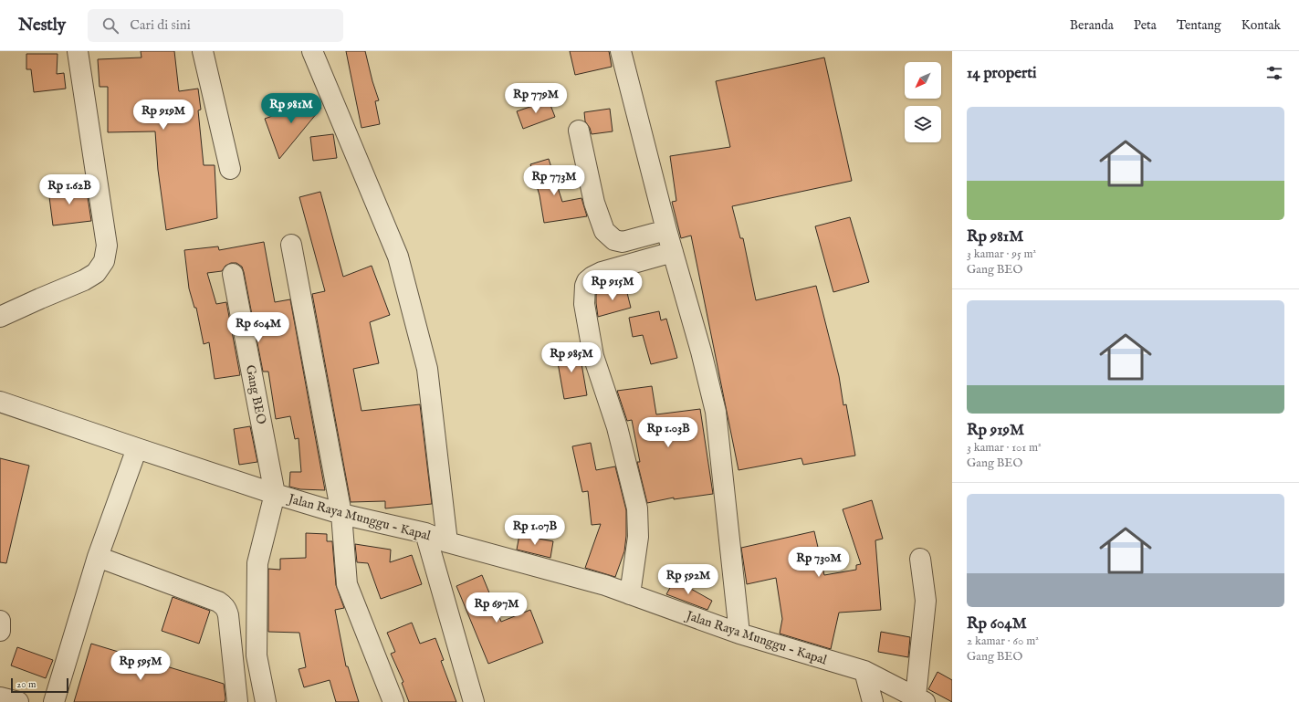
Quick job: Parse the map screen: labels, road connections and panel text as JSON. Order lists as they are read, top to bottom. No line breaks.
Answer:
{"streets":{"street":["Gang BEO","Jalan Raya Munggu - Kapal"]},"crossings":[["Gang BEO","Jalan Raya Munggu - Kapal"]],"scale_bar":"20 m","north":"bottom left","page":{"header":"Nestly","search":"Cari di sini","nav":["Beranda","Peta","Tentang","Kontak"],"heading":"14 properti","price":["Rp 779M","Rp 981M","Rp 919M","Rp 773M","Rp 1.62B","Rp 915M","Rp 604M","Rp 985M","Rp 1.03B","Rp 1.07B","Rp 730M","Rp 592M","Rp 697M","Rp 595M"],"list":[{"name":"Rp 981M","note":"3 kamar · 95 m² · Gang BEO"},{"name":"Rp 919M","note":"3 kamar · 101 m² · Gang BEO"},{"name":"Rp 604M","note":"2 kamar · 60 m² · Gang BEO"}],"scale":"20 m"}}
